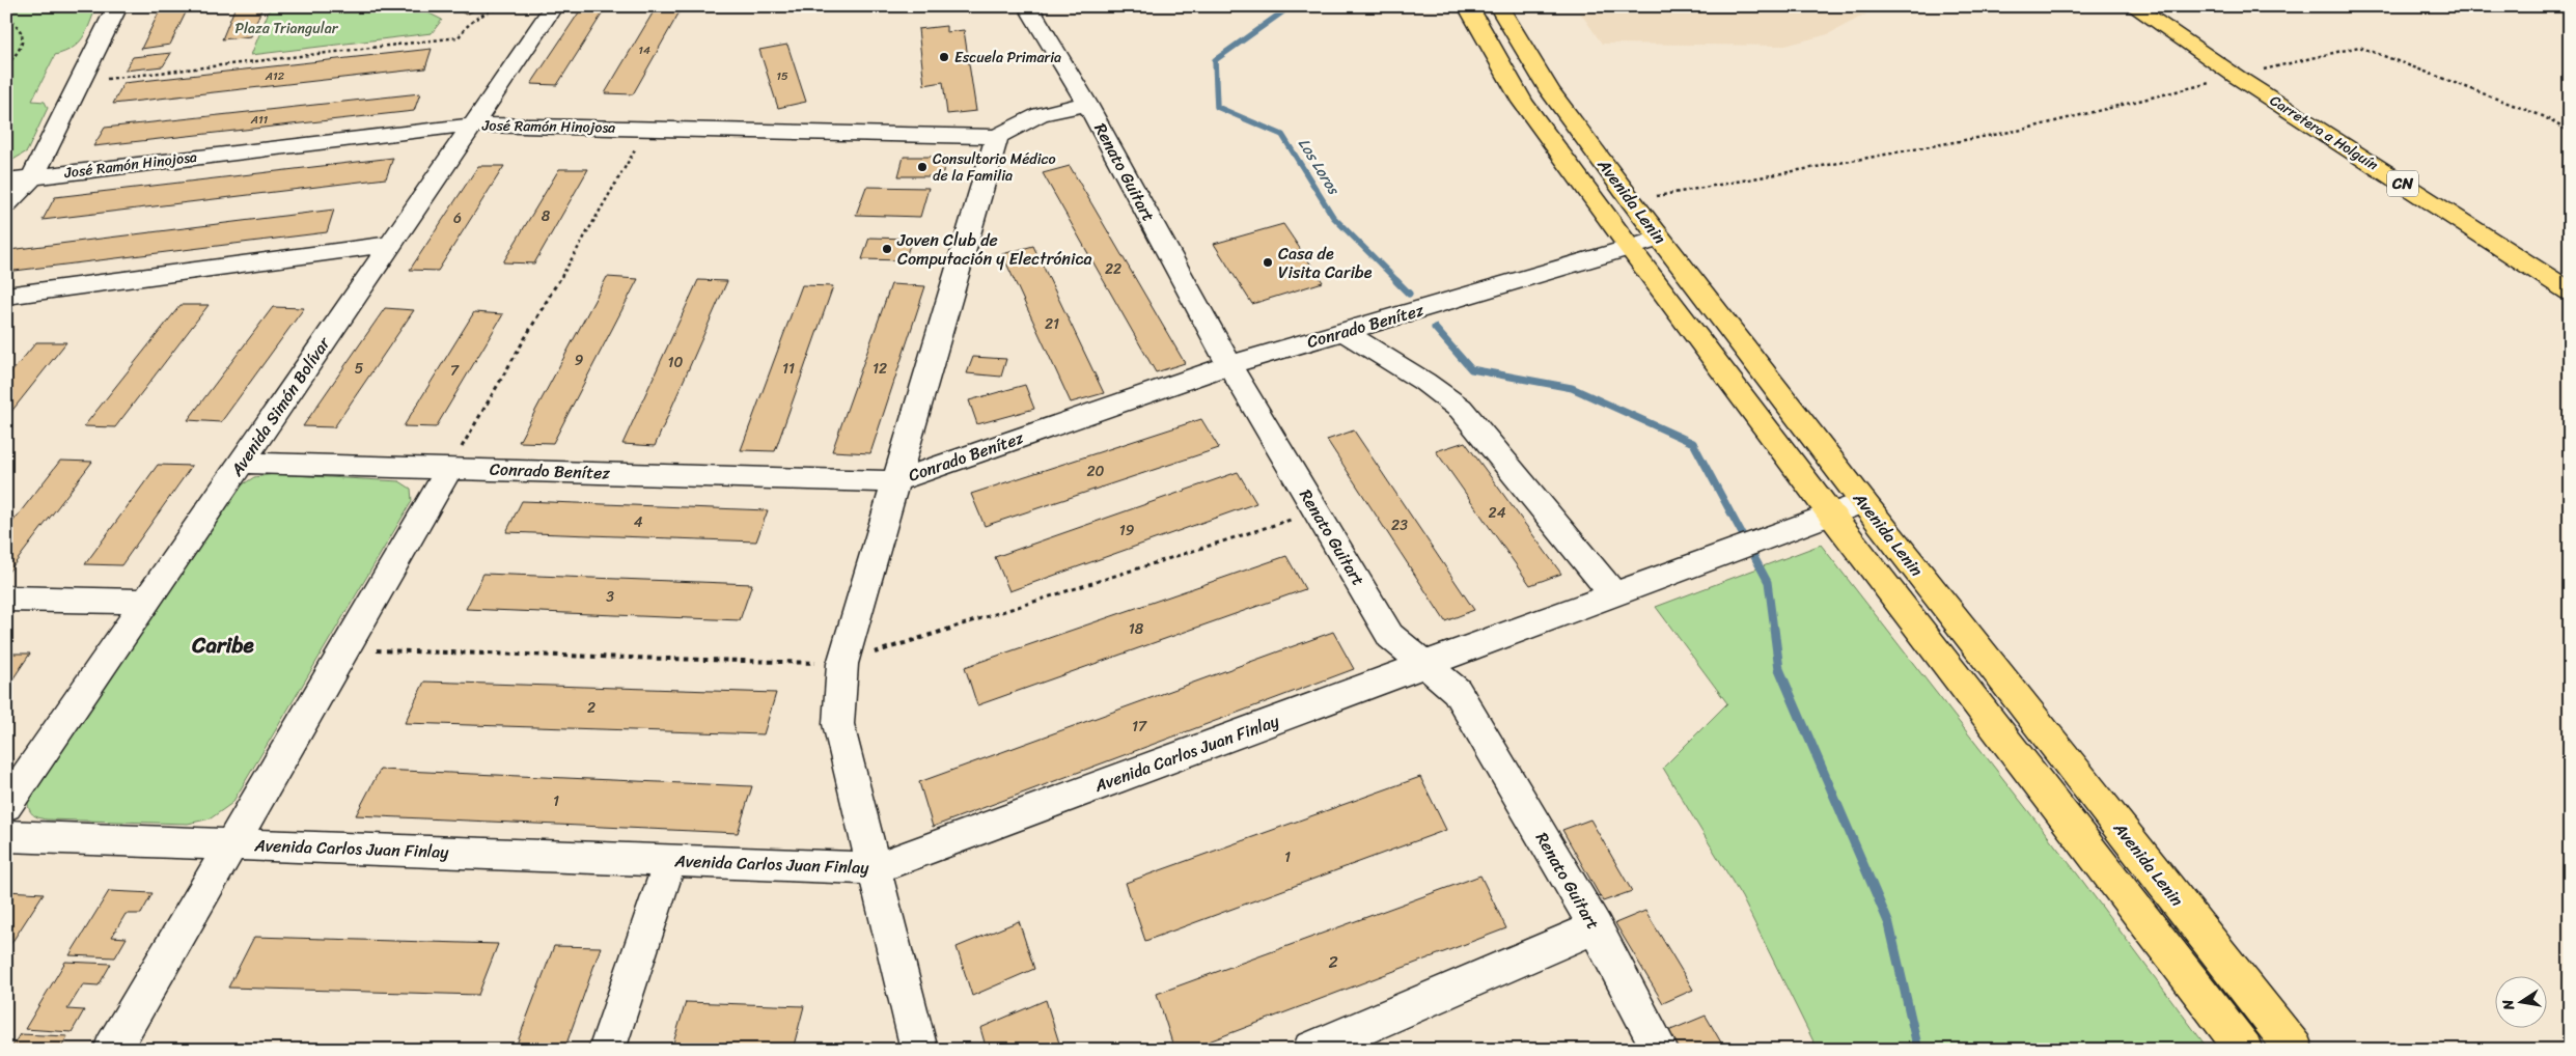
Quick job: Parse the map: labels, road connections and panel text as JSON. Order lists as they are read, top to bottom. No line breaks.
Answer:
{"streets":{"main road":["Carretera a Holguín","CN","Avenida Lenin"],"street":["José Ramón Hinojosa","Renato Guitart","Conrado Benítez","Avenida Simón Bolívar","Avenida Carlos Juan Finlay"]},"crossings":[["José Ramón Hinojosa","Renato Guitart"],["José Ramón Hinojosa","Avenida Simón Bolívar"],["Renato Guitart","Conrado Benítez"],["Renato Guitart","Avenida Carlos Juan Finlay"],["Avenida Lenin","Conrado Benítez"],["Avenida Lenin","Avenida Carlos Juan Finlay"],["Conrado Benítez","Avenida Simón Bolívar"]],"districts":["Caribe"],"water":["Los Loros"],"parks":["Plaza Triangular"],"places":["Escuela Primaria","Consultorio Médico de la Familia","Joven Club de Computación y Electrónica","Casa de Visita Caribe"],"house_numbers":["14","A12","15","A11","8","6","22","21","9","10","5","11","12","7","20","24","4","23","19","3","18","2","17","1","1","2"],"north":"left"}
